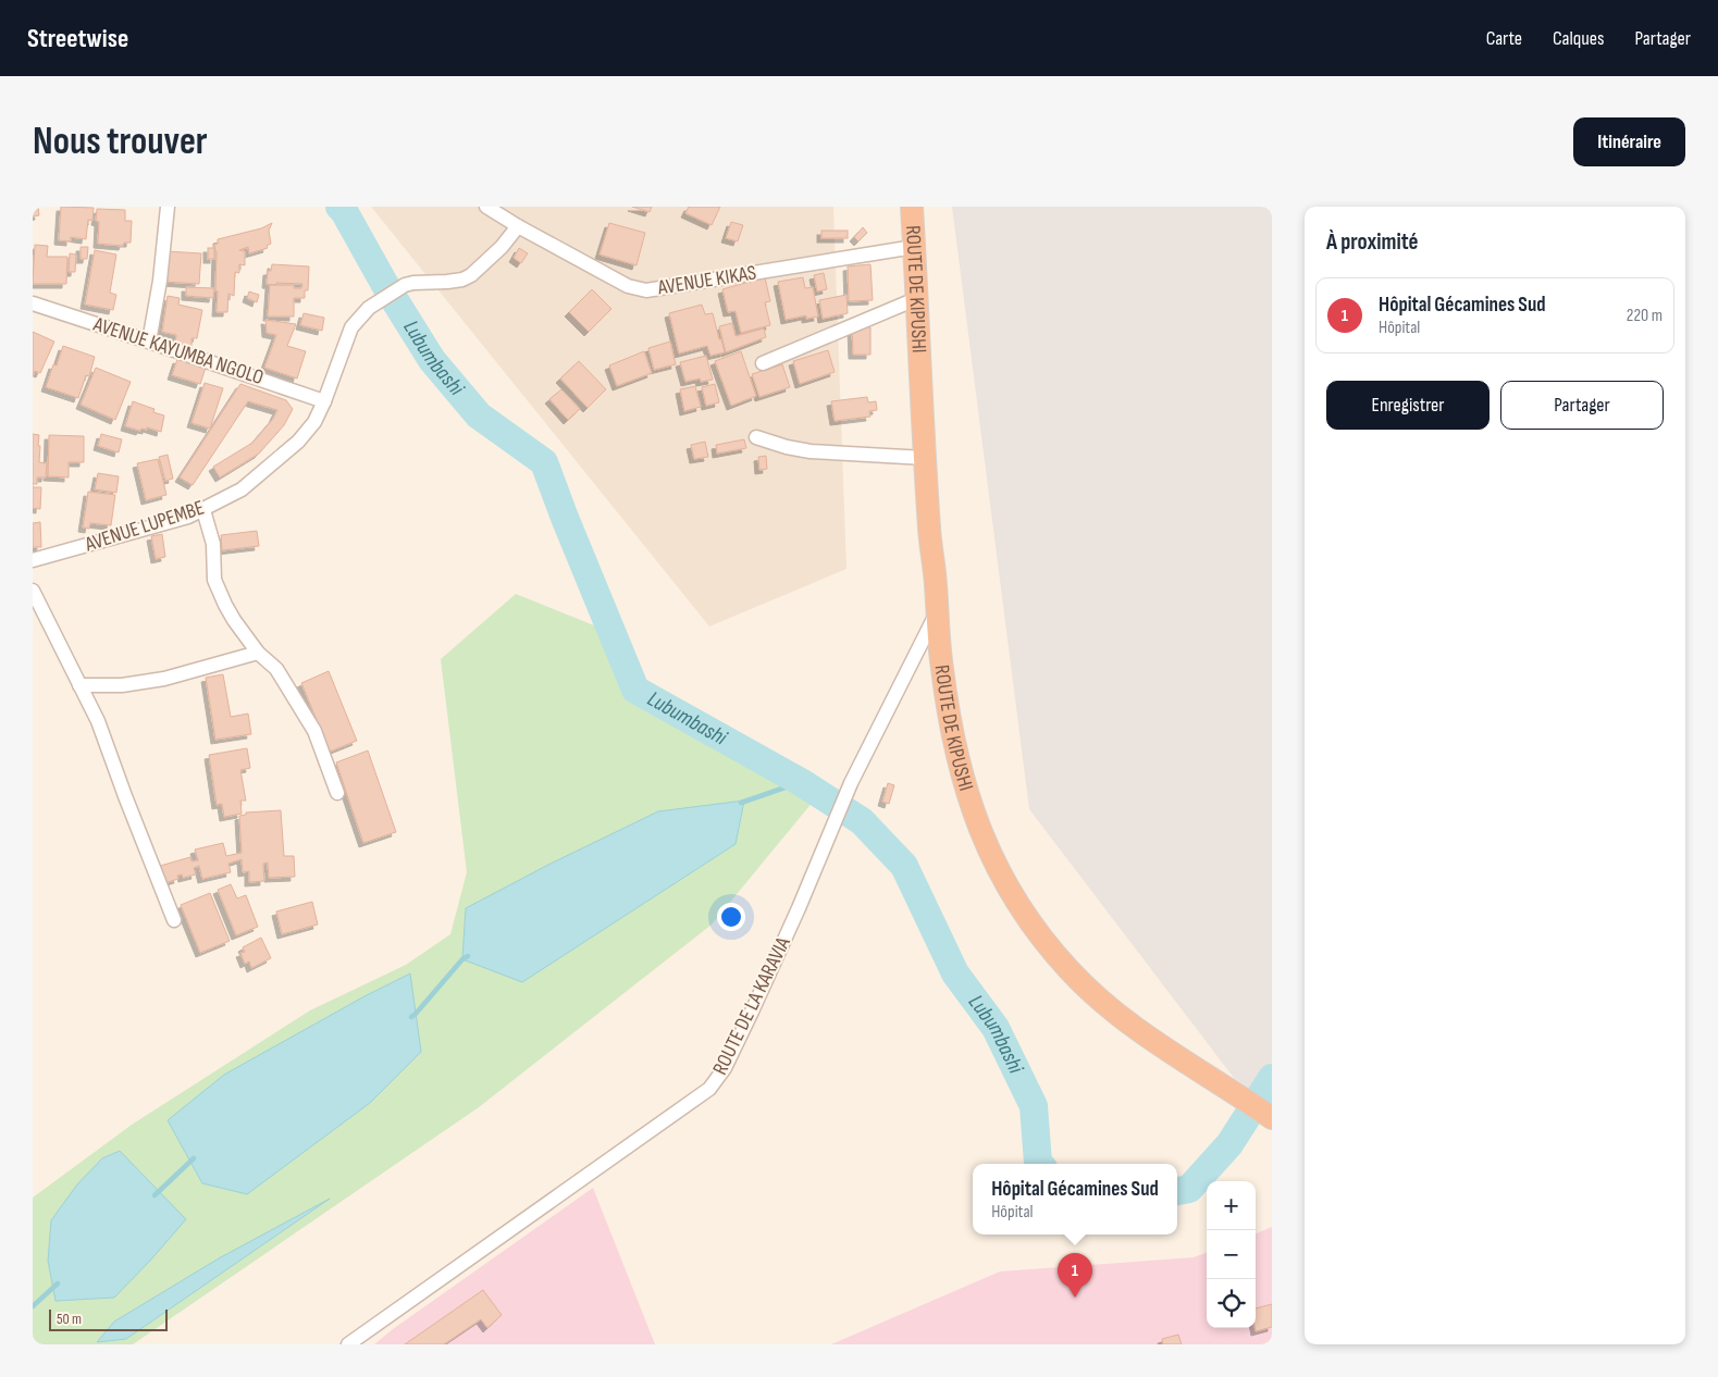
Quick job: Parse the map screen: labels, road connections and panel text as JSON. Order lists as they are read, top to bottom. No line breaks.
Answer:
{"streets":{"highway":["ROUTE DE KIPUSHI"],"street":["AVENUE KIKAS","AVENUE KAYUMBA NGOLO","AVENUE LUPEMBE","ROUTE DE LA KARAVIA"]},"crossings":[["AVENUE KIKAS","ROUTE DE KIPUSHI"],["AVENUE KIKAS","AVENUE LUPEMBE"],["ROUTE DE KIPUSHI","ROUTE DE LA KARAVIA"],["AVENUE KAYUMBA NGOLO","AVENUE LUPEMBE"]],"water":["Lubumbashi"],"scale_bar":"50 m","page":{"header":"Streetwise","nav":["Carte","Calques","Partager"],"buttons":["Itinéraire",["Enregistrer","Partager"]],"title":"Nous trouver","heading":"À proximité","list":[{"mark":"1","name":"Hôpital Gécamines Sud","note":"Hôpital","value":"220 m"}],"popup":["Hôpital Gécamines Sud","Hôpital"],"map_buttons":["+","−"],"pins":"1","scale":"50 m"}}
